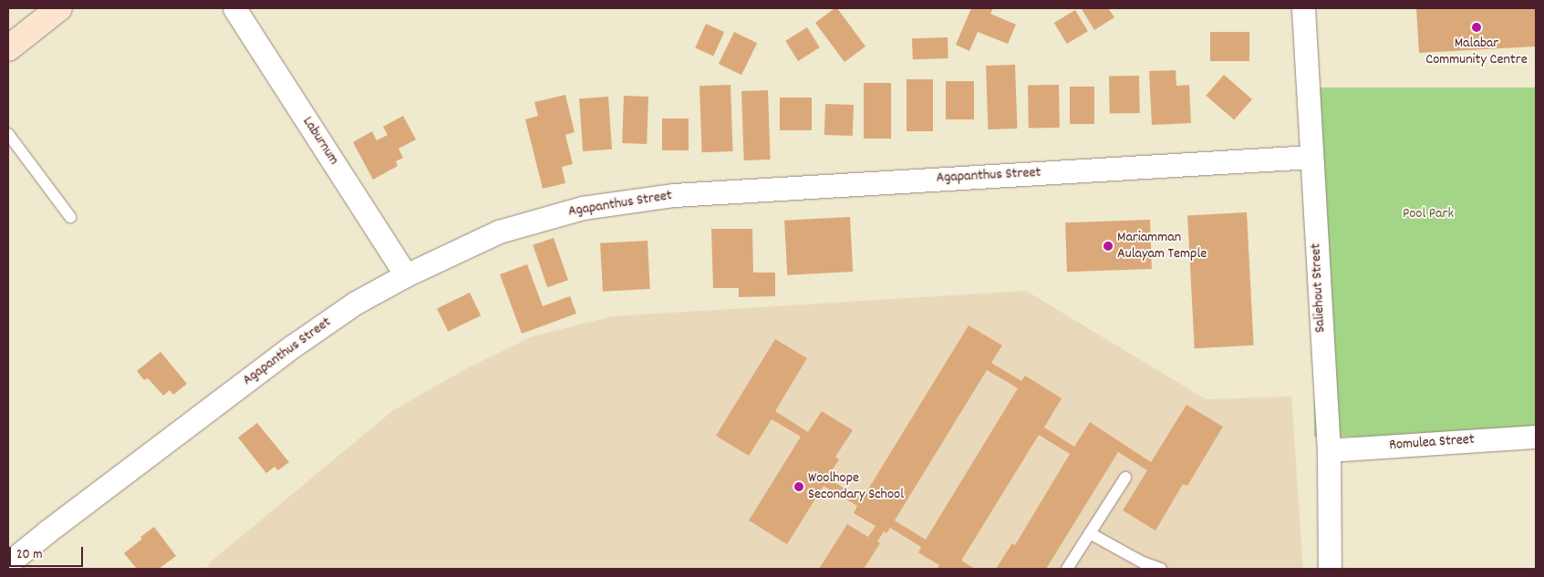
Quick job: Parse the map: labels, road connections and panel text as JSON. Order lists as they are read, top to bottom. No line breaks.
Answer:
{"streets":{"street":["Laburnum","Agapanthus Street","Saliehout Street","Romulea Street"]},"crossings":[["Laburnum","Agapanthus Street"],["Agapanthus Street","Saliehout Street"],["Saliehout Street","Romulea Street"]],"parks":["Pool Park"],"places":["Malabar Community Centre","Mariamman Aulayam Temple","Woolhope Secondary School"],"scale_bar":"20 m"}
